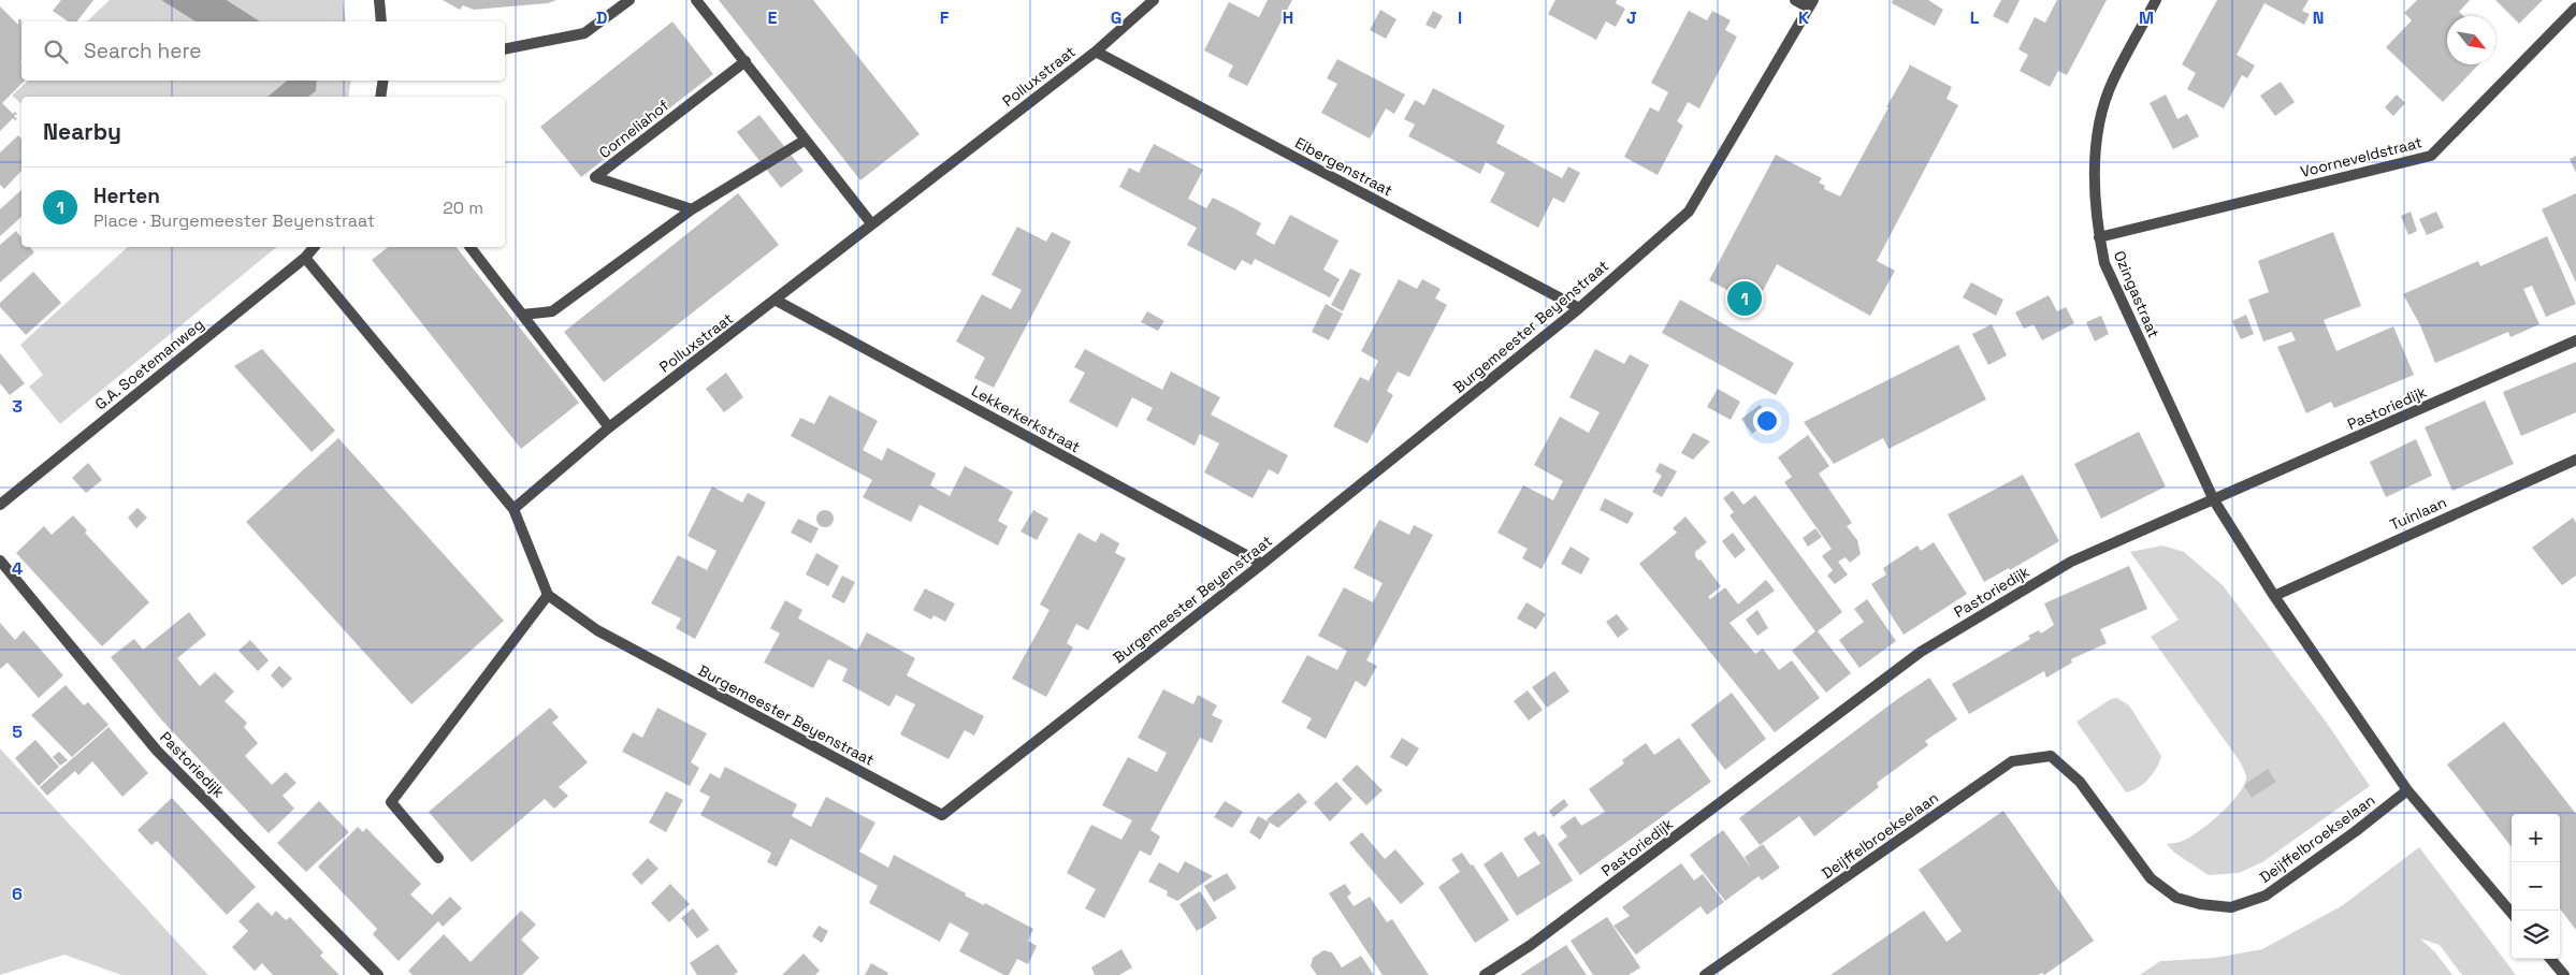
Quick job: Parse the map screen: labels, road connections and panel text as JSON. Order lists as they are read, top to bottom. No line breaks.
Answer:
{"streets":{"street":["Polluxstraat","Corneliahof","Voorneveldstraat","Eibergenstraat","Ozingastraat","Burgemeester Beyenstraat","G.A. Soetemanweg","Pastoriedijk","Lekkerkerkstraat","Tuinlaan","Deijffelbroekselaan"]},"crossings":[["Polluxstraat","Eibergenstraat"],["Polluxstraat","Lekkerkerkstraat"],["Voorneveldstraat","Ozingastraat"],["Eibergenstraat","Burgemeester Beyenstraat"],["Ozingastraat","Pastoriedijk"],["Burgemeester Beyenstraat","Lekkerkerkstraat"]],"north":"bottom right","page":{"search":"Search here","heading":"Nearby","list":[{"mark":"1","name":"Herten","note":"Place · Burgemeester Beyenstraat","value":"20 m"}],"pins":"1","map_buttons":["+","−"]},"grid":{"columns":["D","E","F","G","H","I","J","K","L","M","N"],"rows":["3","4","5","6"]}}
